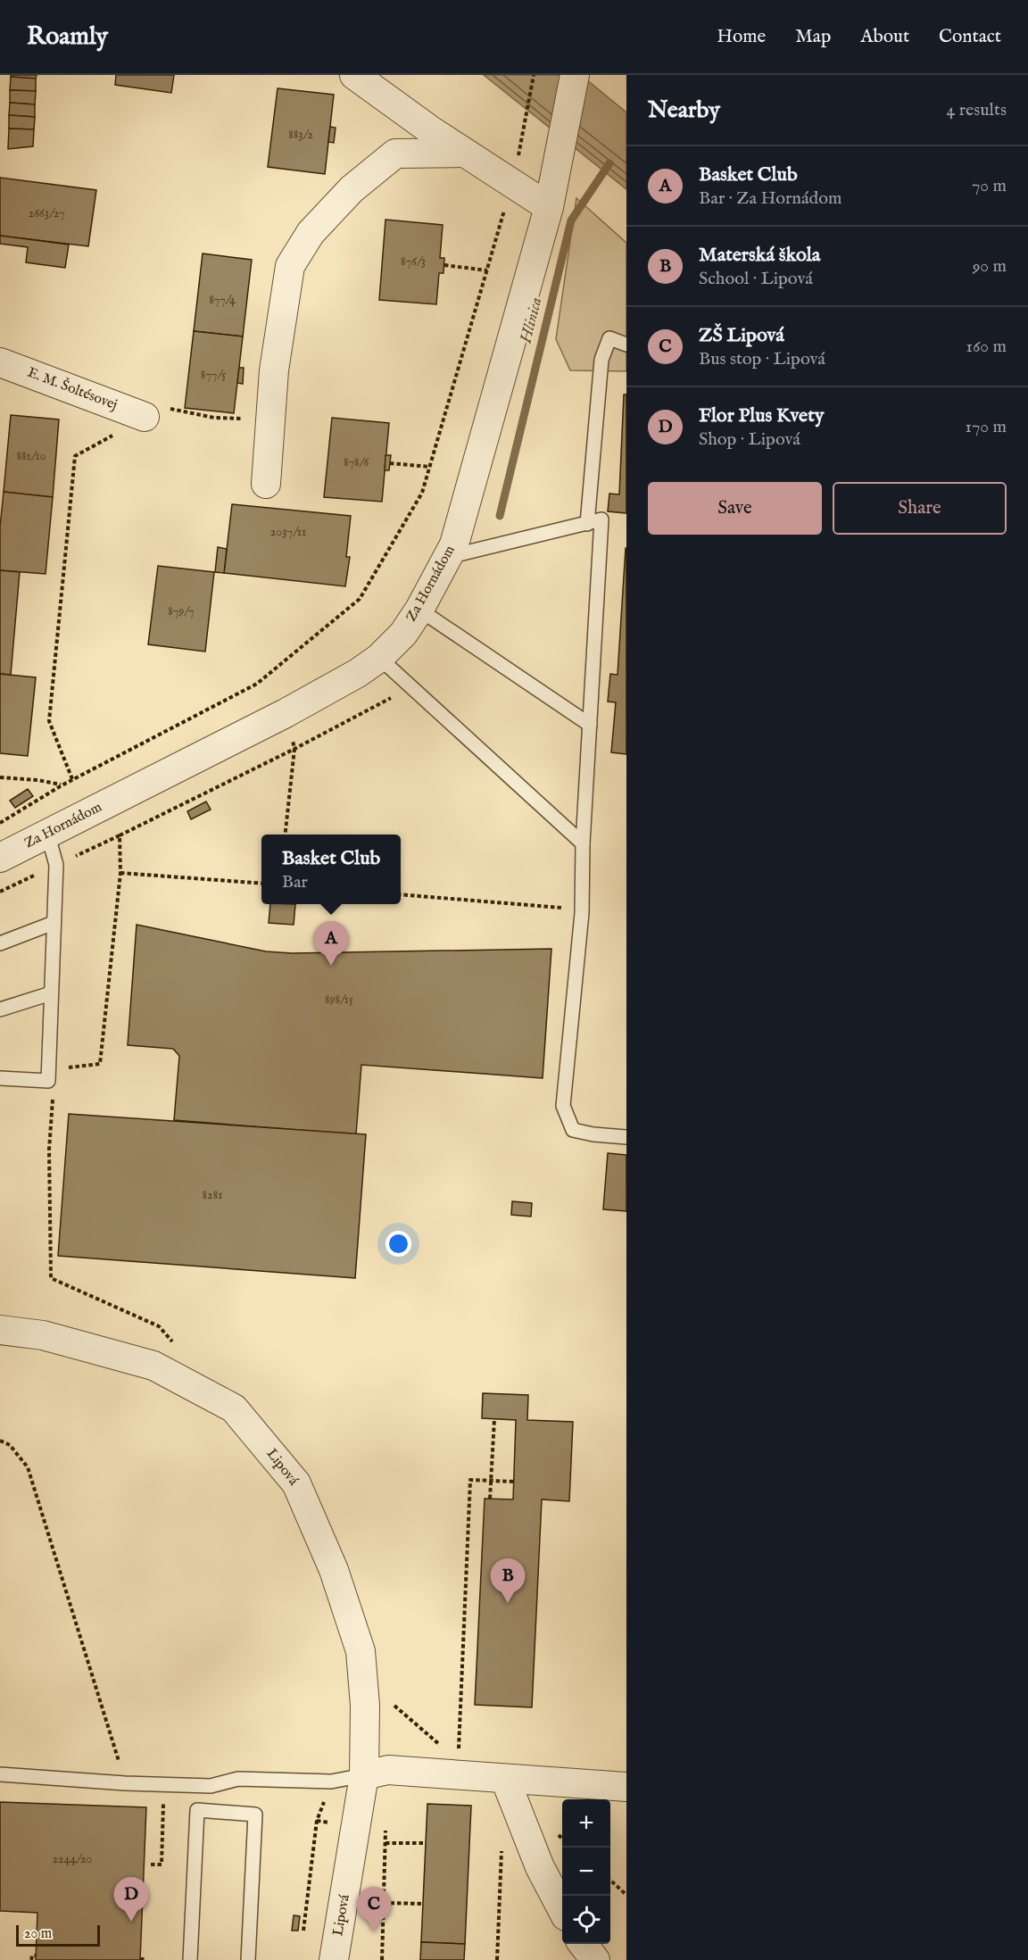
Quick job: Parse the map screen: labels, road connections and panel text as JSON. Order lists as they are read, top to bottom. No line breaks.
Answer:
{"streets":{"street":["E. M. Šoltésovej","Za Hornádom","Lipová"]},"water":["Hlinica"],"house_numbers":["883/2","2663/27","876/3","877/4","877/5","881/10","878/6","2037/11","879/7","898/15","8281","2244/20"],"scale_bar":"20 m","page":{"header":"Roamly","nav":["Home","Map","About","Contact"],"heading":["Nearby","4 results"],"list":[{"mark":"A","name":"Basket Club","note":"Bar · Za Hornádom","value":"70 m"},{"mark":"B","name":"Materská škola","note":"School · Lipová","value":"90 m"},{"mark":"C","name":"ZŠ Lipová","note":"Bus stop · Lipová","value":"160 m"},{"mark":"D","name":"Flor Plus Kvety","note":"Shop · Lipová","value":"170 m"}],"buttons":["Save","Share"],"popup":["Basket Club","Bar"],"pins":["A","B","D","C"],"map_buttons":["+","−"],"scale":"20 m"}}
